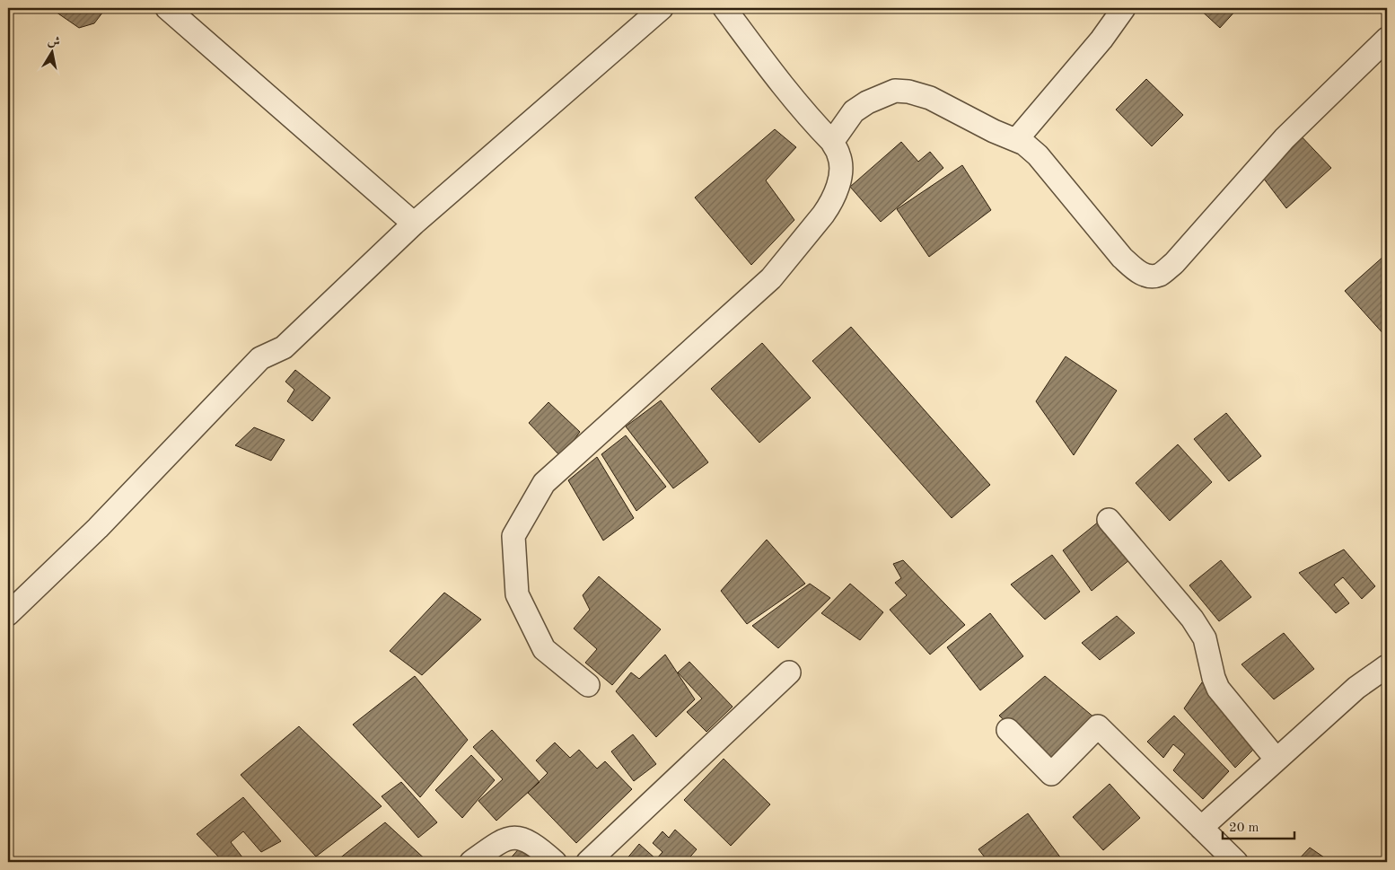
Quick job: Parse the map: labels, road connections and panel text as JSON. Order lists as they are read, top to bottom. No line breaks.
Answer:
{"scale_bar":"20 m","north":"top"}
